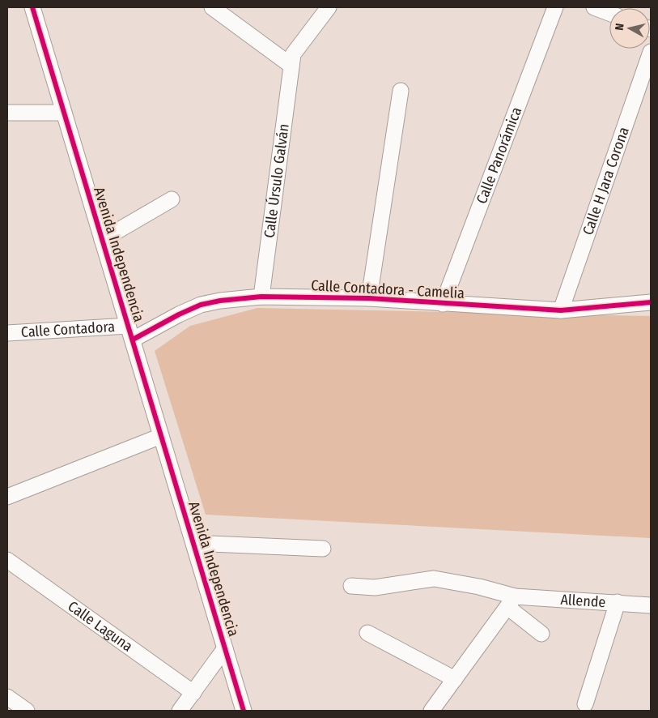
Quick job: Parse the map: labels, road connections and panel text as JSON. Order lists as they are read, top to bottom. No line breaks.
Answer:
{"streets":{"street":["Calle Panorámica","Calle Úrsulo Galván","Calle H Jara Corona","Avenida Independencia","Calle Contadora - Camelia","Calle Contadora","Allende","Calle Laguna"]},"crossings":[["Calle Panorámica","Calle Contadora - Camelia"],["Calle Úrsulo Galván","Calle Contadora - Camelia"],["Calle H Jara Corona","Calle Contadora - Camelia"],["Avenida Independencia","Calle Contadora - Camelia"],["Avenida Independencia","Calle Contadora"],["Calle Contadora - Camelia","Calle Contadora"]],"north":"left"}
